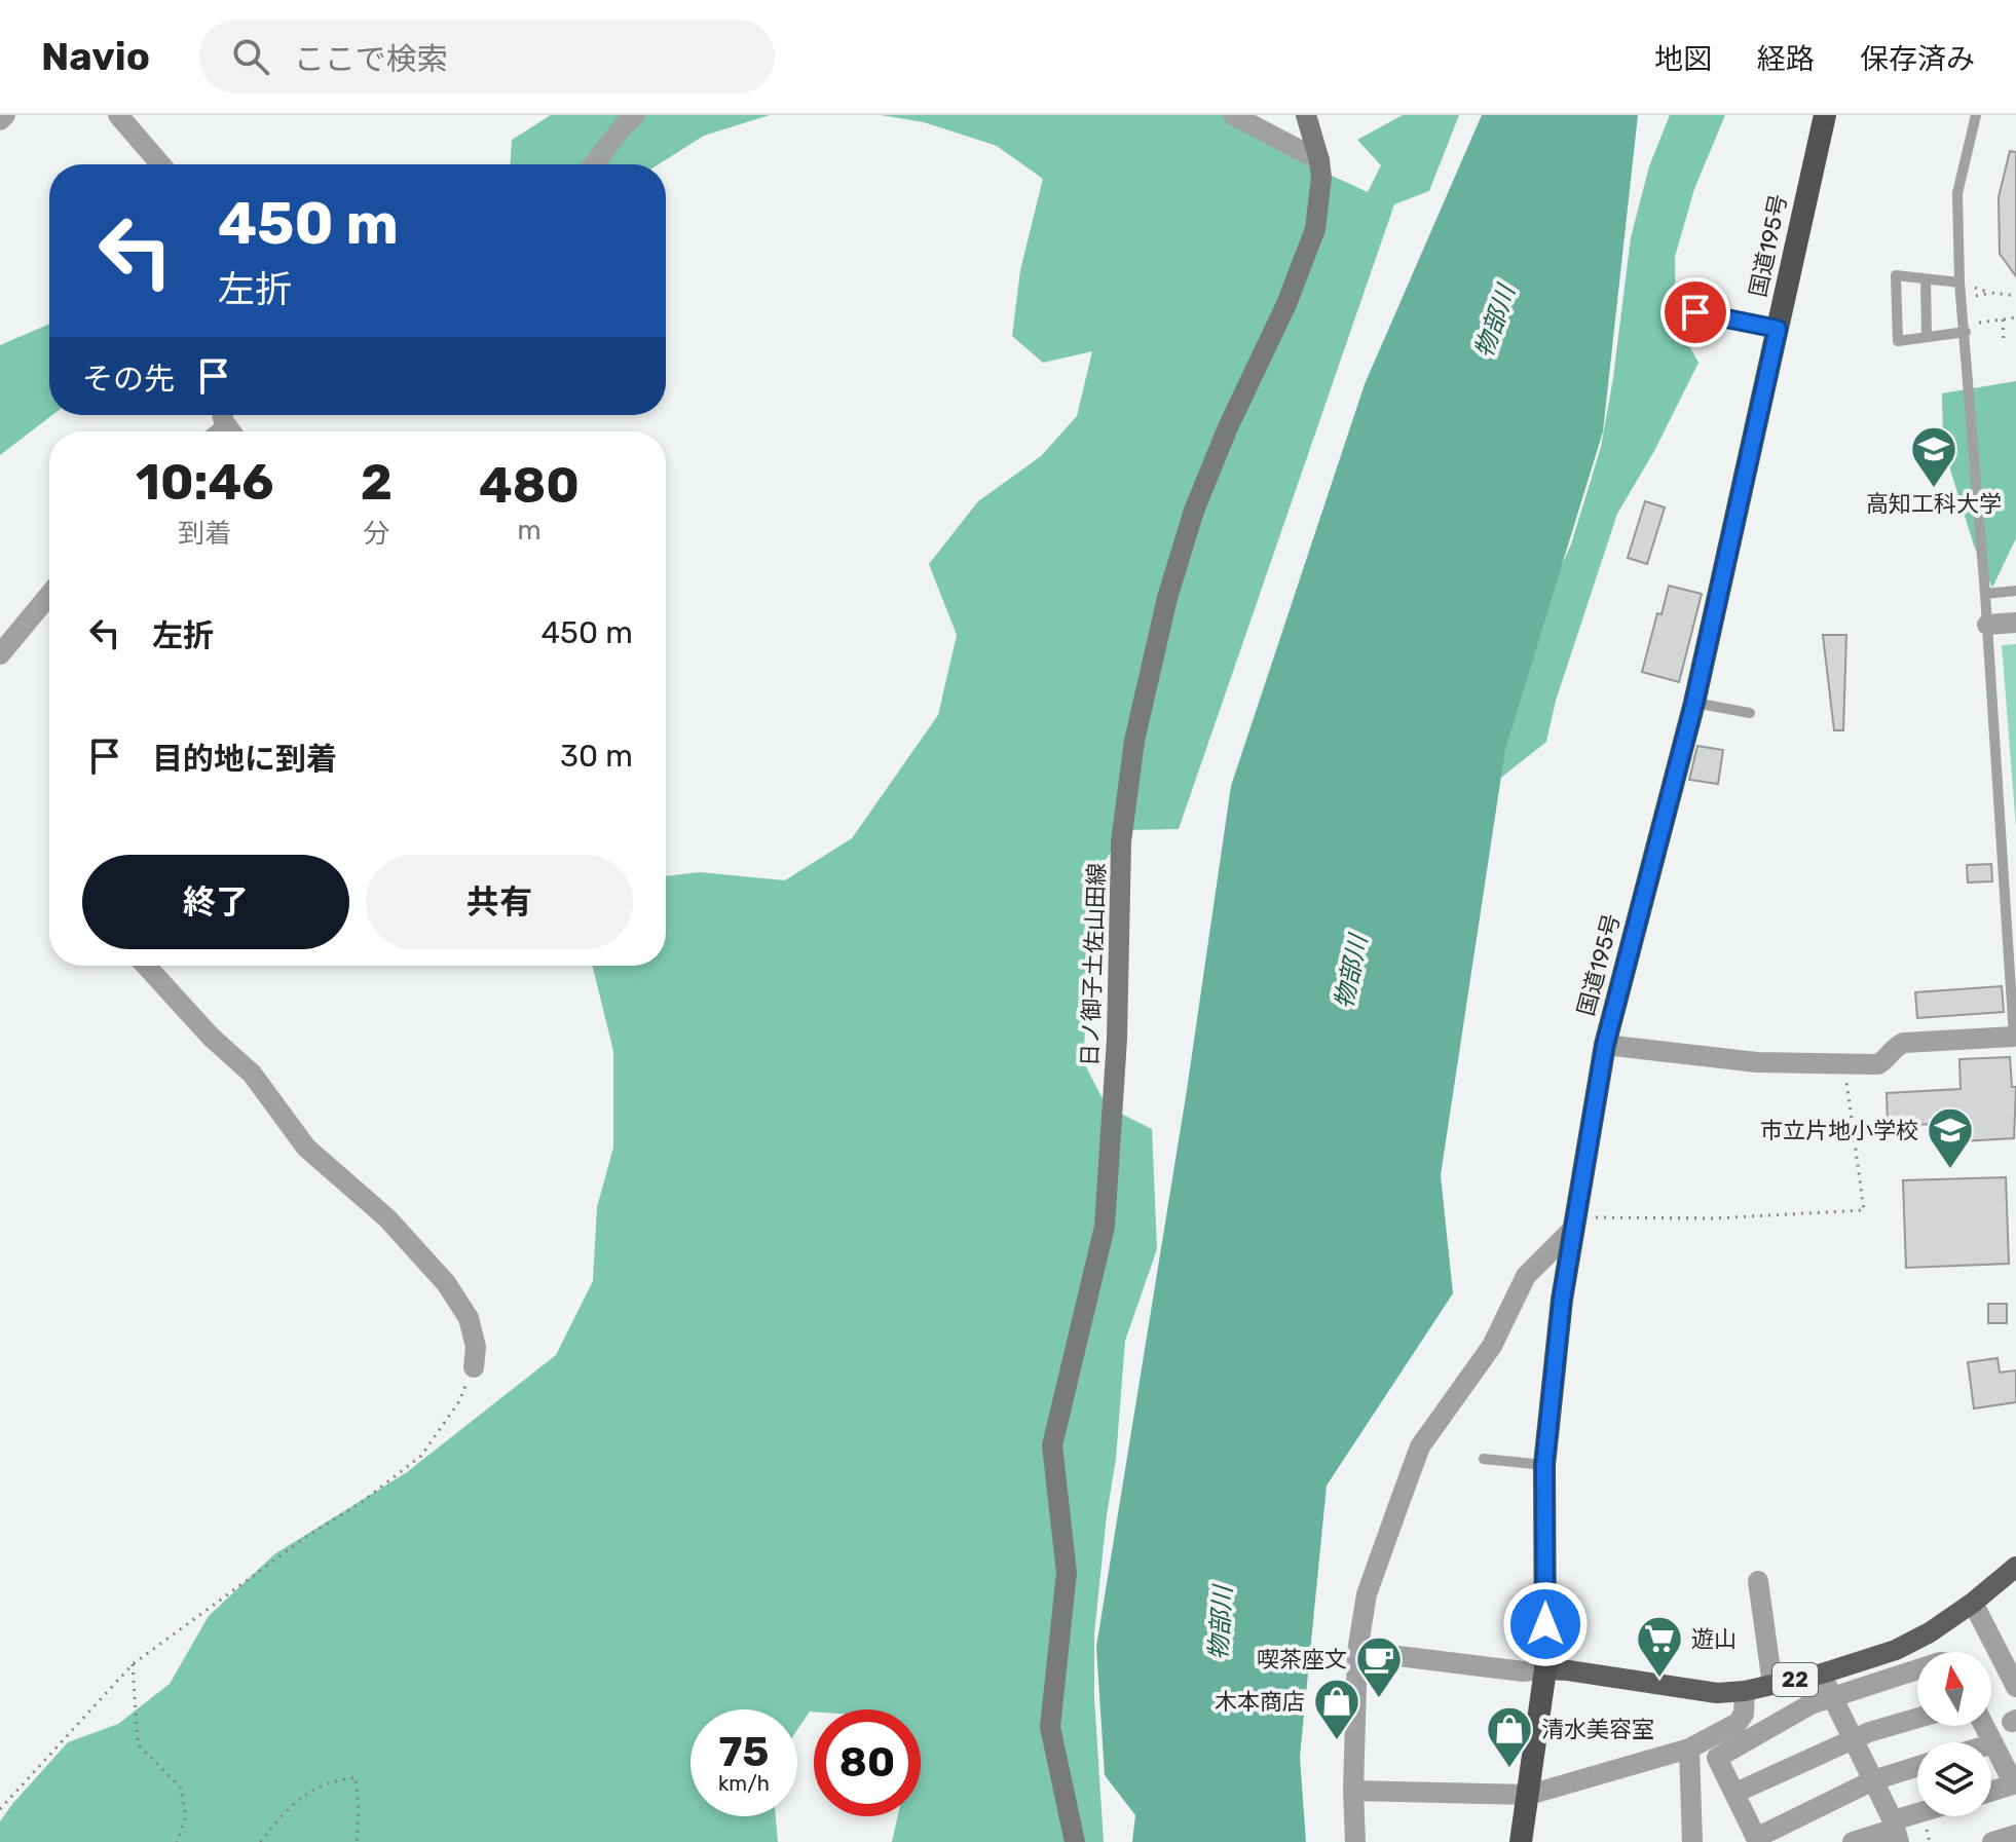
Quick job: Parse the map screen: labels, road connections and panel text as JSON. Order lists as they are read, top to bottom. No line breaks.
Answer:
{"streets":{"highway":["国道195号"],"main road":["日ノ御子土佐山田線","22"]},"crossings":[["国道195号","22"]],"water":["物部川"],"places":{"school or university":["高知工科大学","市立片地小学校"],"supermarket":["遊山"],"cafe":["喫茶座文"],"shop":["木本商店","清水美容室"]},"north":"top","page":{"header":"Navio","search":"ここで検索","nav":["地図","経路","保存済み"],"turn":["450 m","左折"],"then":"その先","eta":["10:46","到着","2","分","480","m"],"list":[{"name":"左折","value":"450 m"},{"name":"目的地に到着","value":"30 m"}],"buttons":["終了","共有"],"speed":"75 km/h","limit":"80"}}
